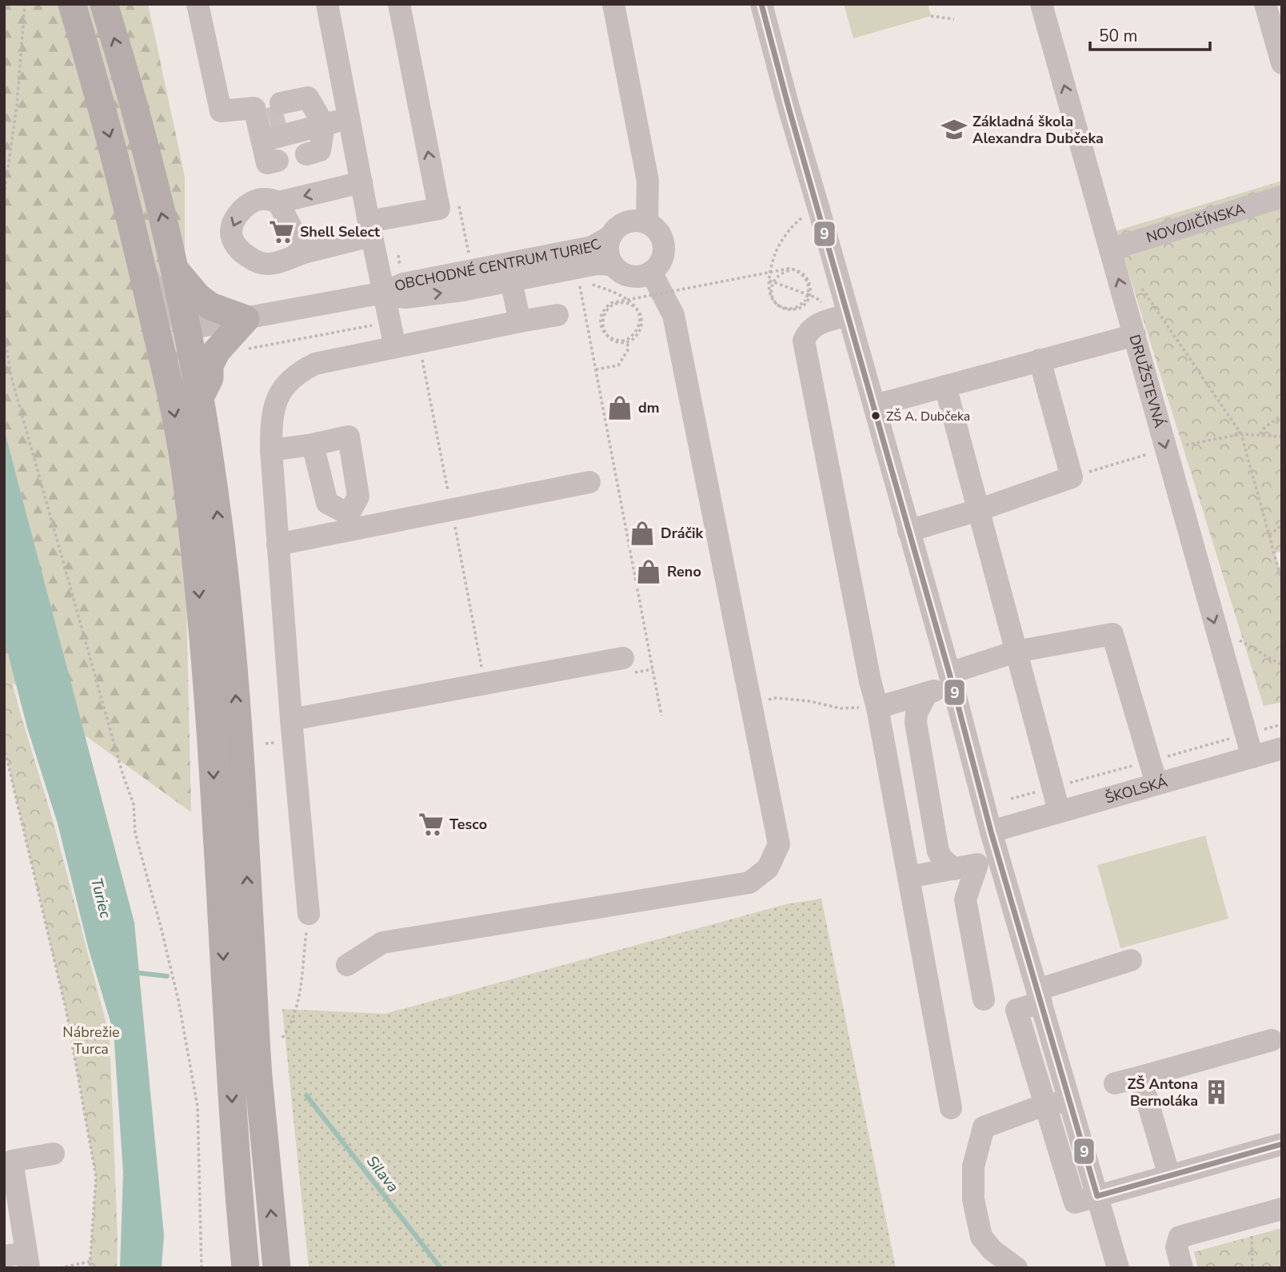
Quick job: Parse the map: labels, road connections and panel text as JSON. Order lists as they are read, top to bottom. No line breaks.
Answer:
{"streets":{"street":["NOVOJIČÍNSKA","OBCHODNÉ CENTRUM TURIEC","DRUŽSTEVNÁ","ŠKOLSKÁ"]},"crossings":[["NOVOJIČÍNSKA","DRUŽSTEVNÁ"],["DRUŽSTEVNÁ","ŠKOLSKÁ"]],"water":["Turiec","Silava"],"parks":["Nábrežie Turca"],"places":{"school or university":["Základná škola Alexandra Dubčeka"],"supermarket":["Shell Select","Tesco"],"shop":["dm","Dráčik","Reno"],"other":["ZŠ A. Dubčeka"],"building":["ZŠ Antona Bernoláka"]},"lines":["transit line 9"],"scale_bar":"50 m"}
